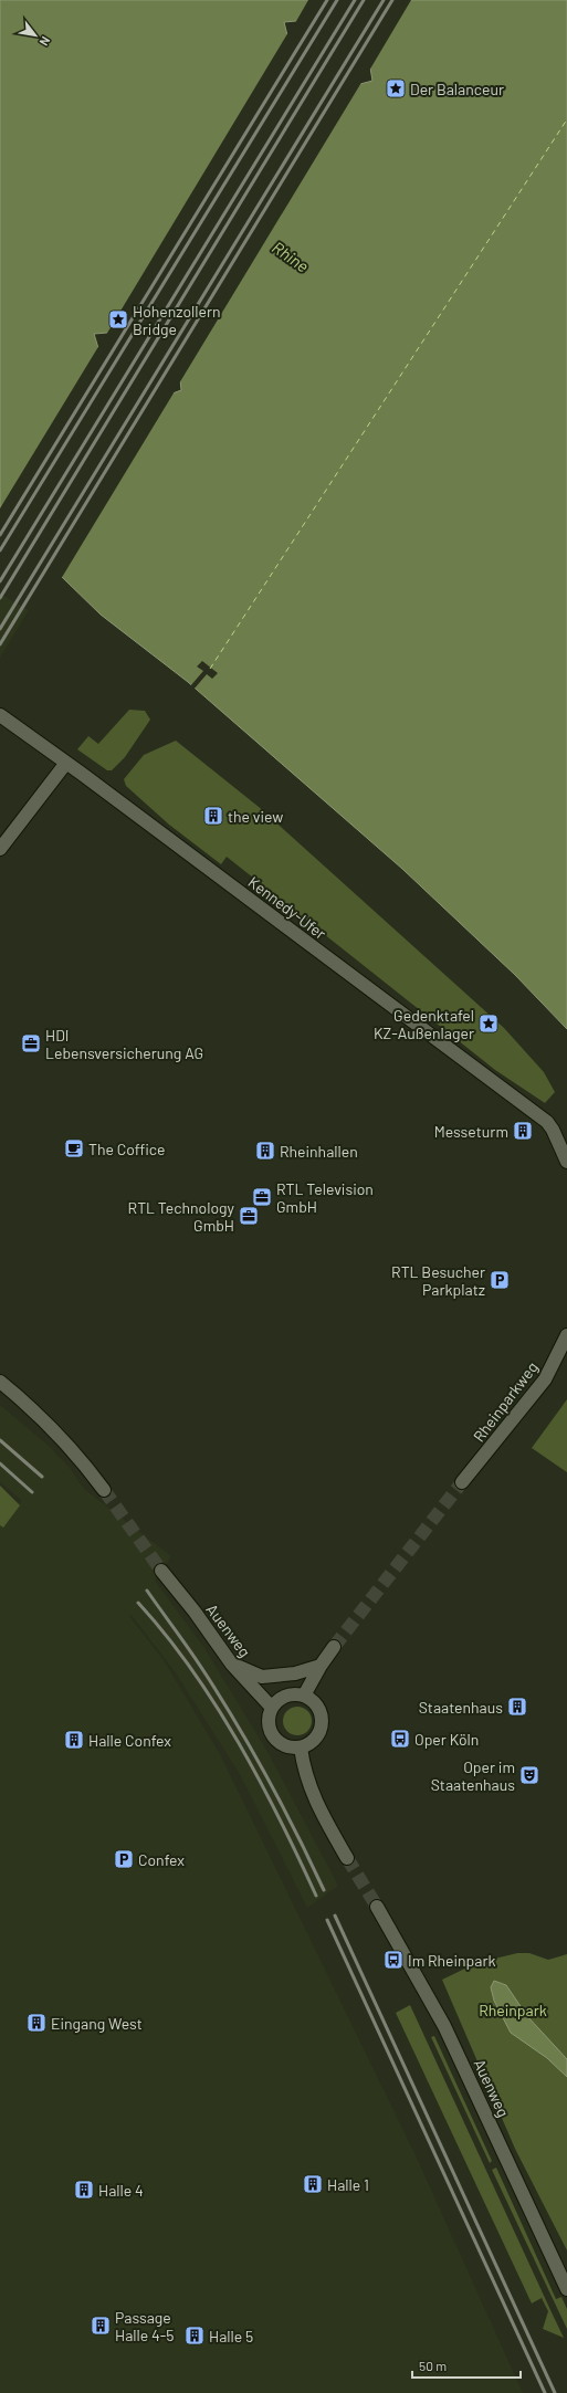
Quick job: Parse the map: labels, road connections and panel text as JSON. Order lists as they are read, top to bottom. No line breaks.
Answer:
{"streets":{"street":["Kennedy-Ufer","Rheinparkweg","Auenweg"]},"water":["Rhine"],"parks":["Rheinpark"],"places":{"place":["Der Balanceur","Hohenzollern Bridge","Gedenktafel KZ-Außenlager"],"building":["the view","Messeturm","Rheinhallen","Staatenhaus","Halle Confex","Eingang West","Halle 1","Halle 4","Passage Halle 4-5","Halle 5"],"office":["HDI Lebensversicherung AG","RTL Television GmbH","RTL Technology GmbH"],"cafe":["The Coffice"],"parking":["RTL Besucher Parkplatz","Confex"],"bus stop":["Oper Köln","Im Rheinpark"],"theatre":["Oper im Staatenhaus"]},"scale_bar":"50 m","north":"bottom right"}
